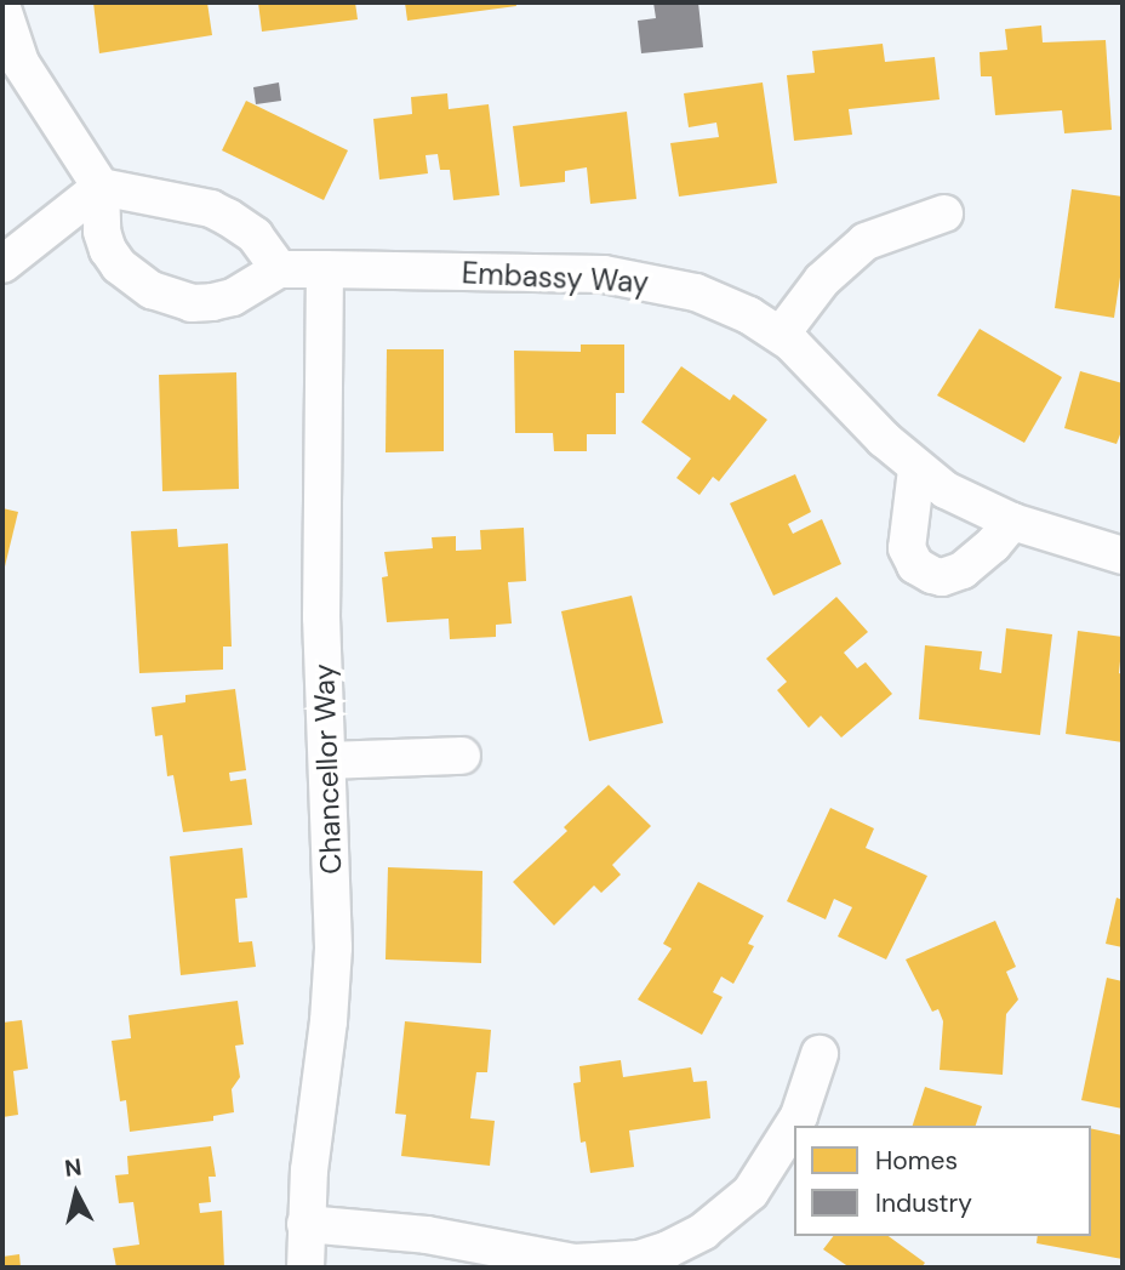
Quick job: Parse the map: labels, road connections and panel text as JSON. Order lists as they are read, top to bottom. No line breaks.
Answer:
{"streets":{"street":["Embassy Way","Chancellor Way"]},"crossings":[["Embassy Way","Chancellor Way"]],"legend":["Homes","Industry"],"north":"top"}
